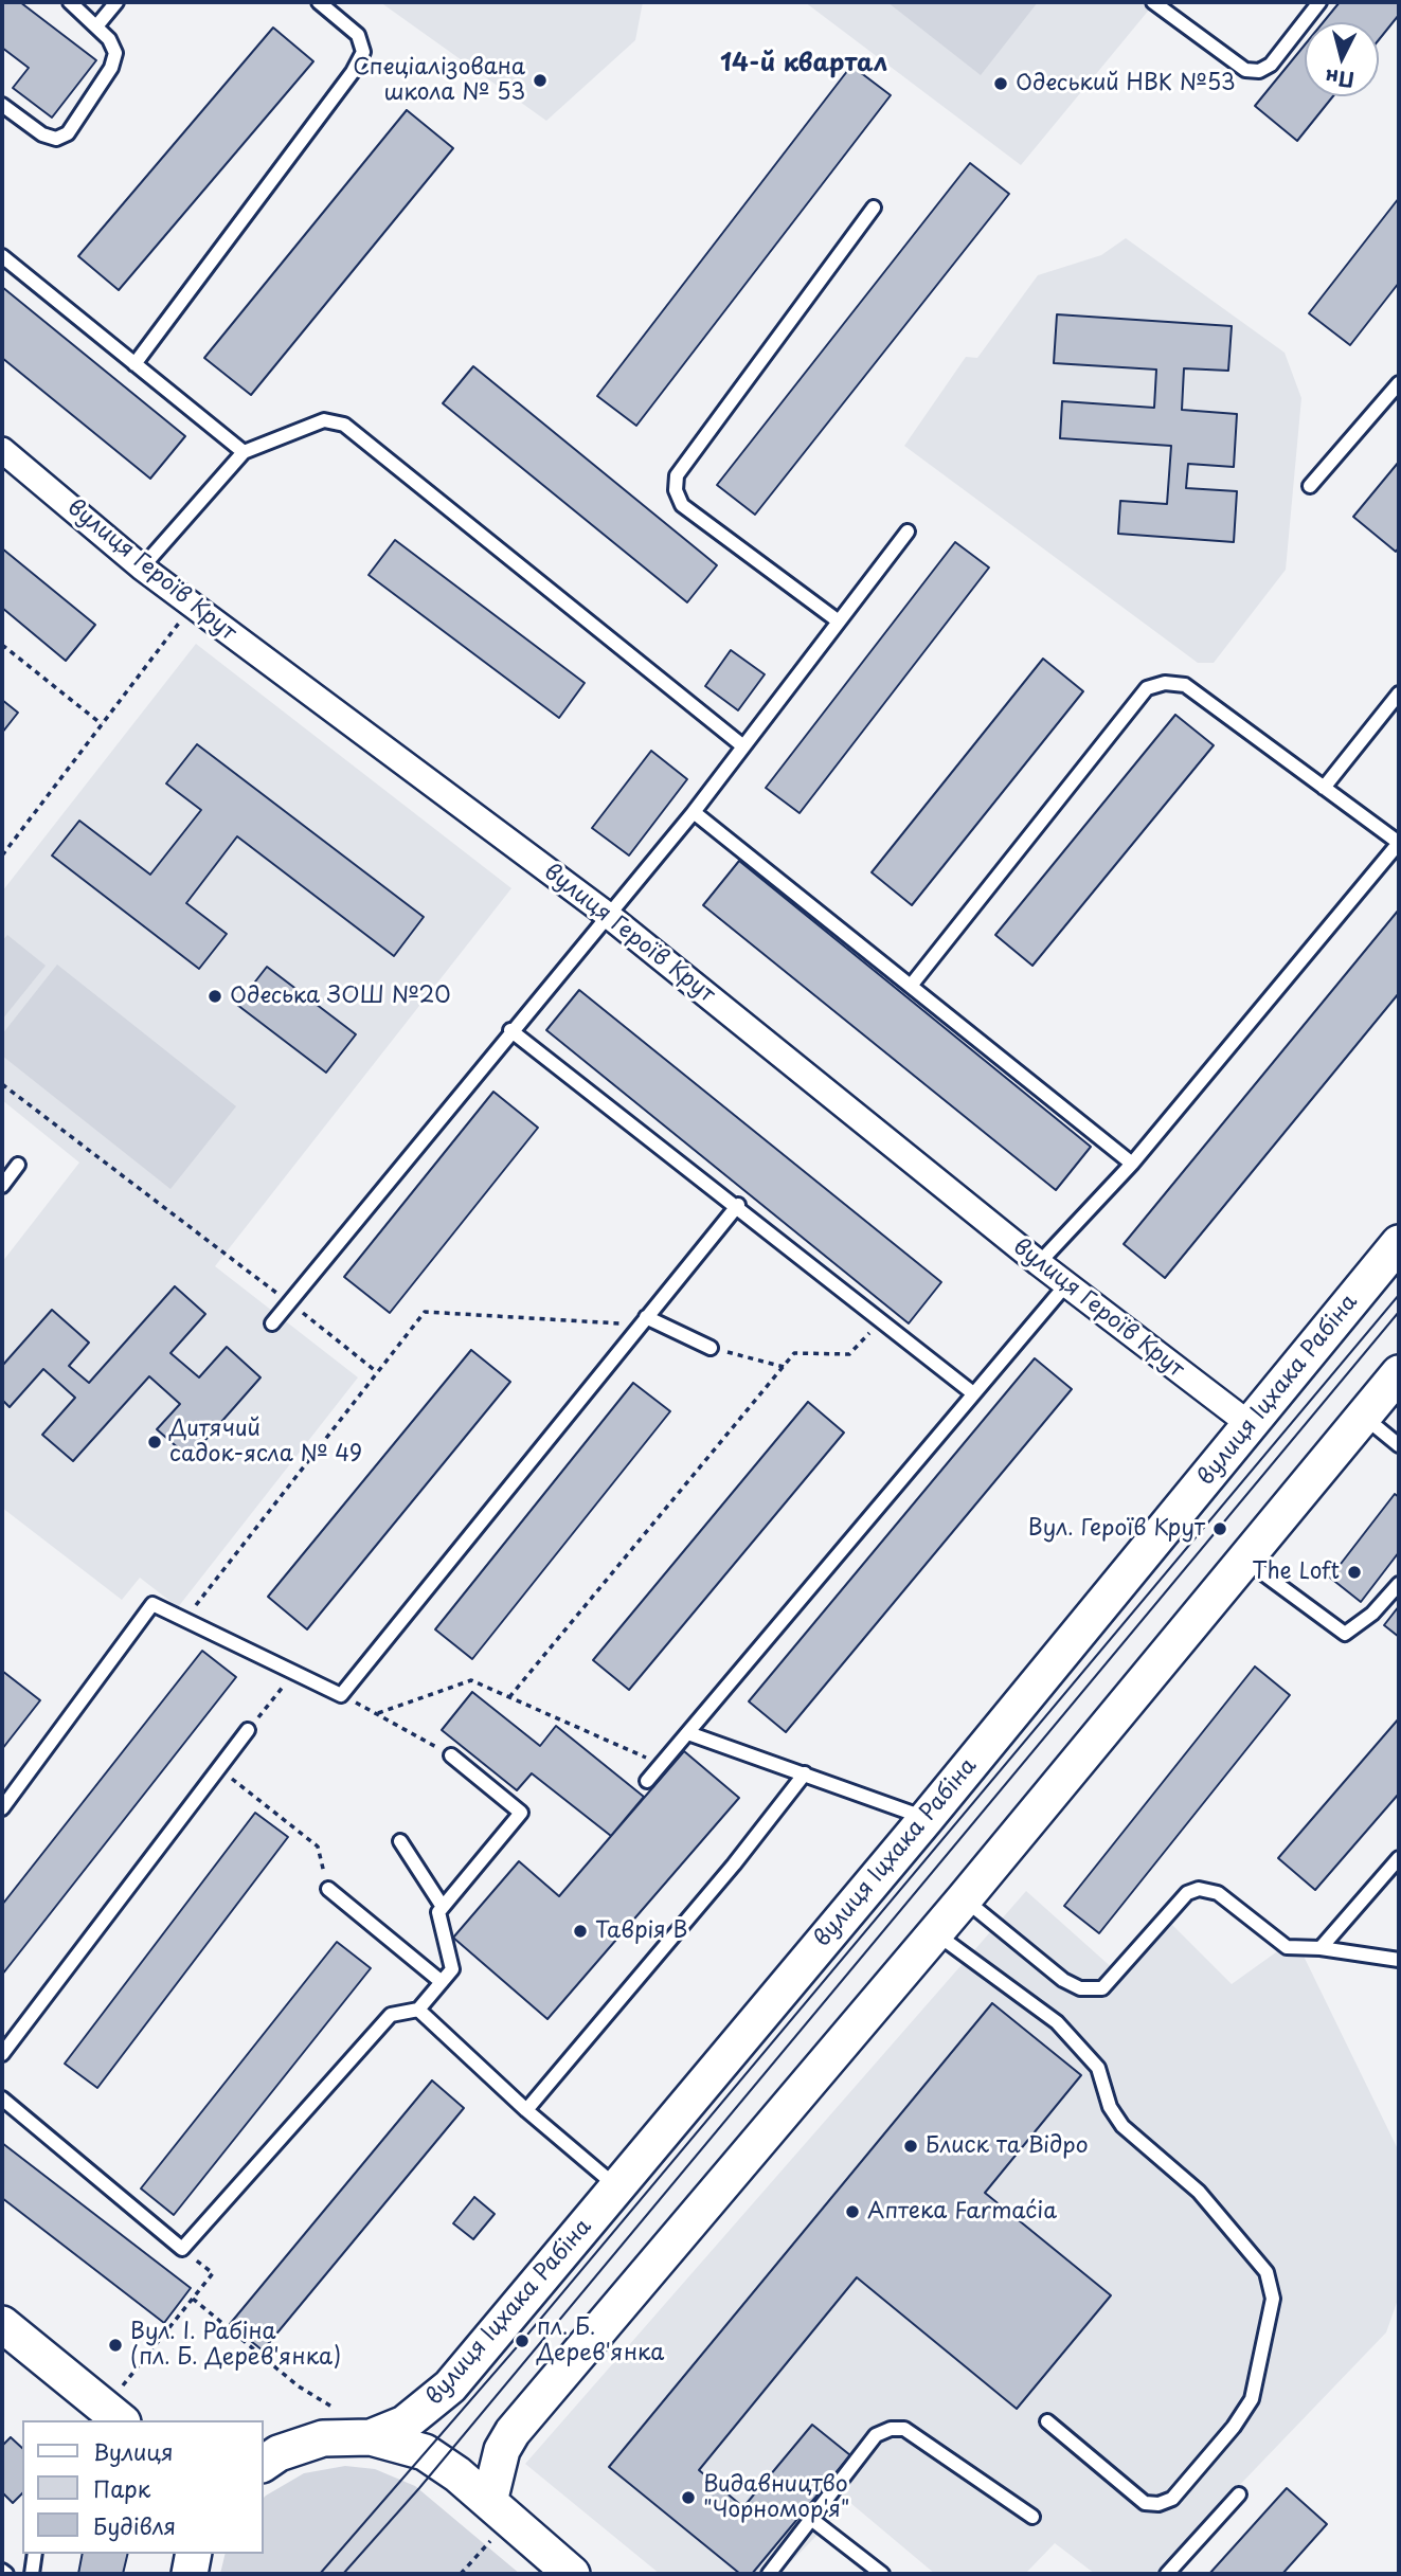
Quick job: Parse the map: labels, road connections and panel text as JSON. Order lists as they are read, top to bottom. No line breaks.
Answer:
{"streets":{"main road":["вулиця Іцхака Рабіна"],"street":["вулиця Героїв Крут"]},"crossings":[["вулиця Героїв Крут","вулиця Іцхака Рабіна"]],"districts":["14-й квартал"],"places":["Спеціалізована школа № 53","Одеський НВК №53","Одеська ЗОШ №20","Дитячий садок-ясла № 49","Вул. Героїв Крут","The Loft","Таврія В","Блиск та Відро","Аптека Farmaćia","пл. Б. Дерев'янка","Вул. І. Рабіна (пл. Б. Дерев'янка)","Видавництво \"Чорномор'я\""],"legend":["Вулиця","Парк","Будівля"],"north":"bottom"}
